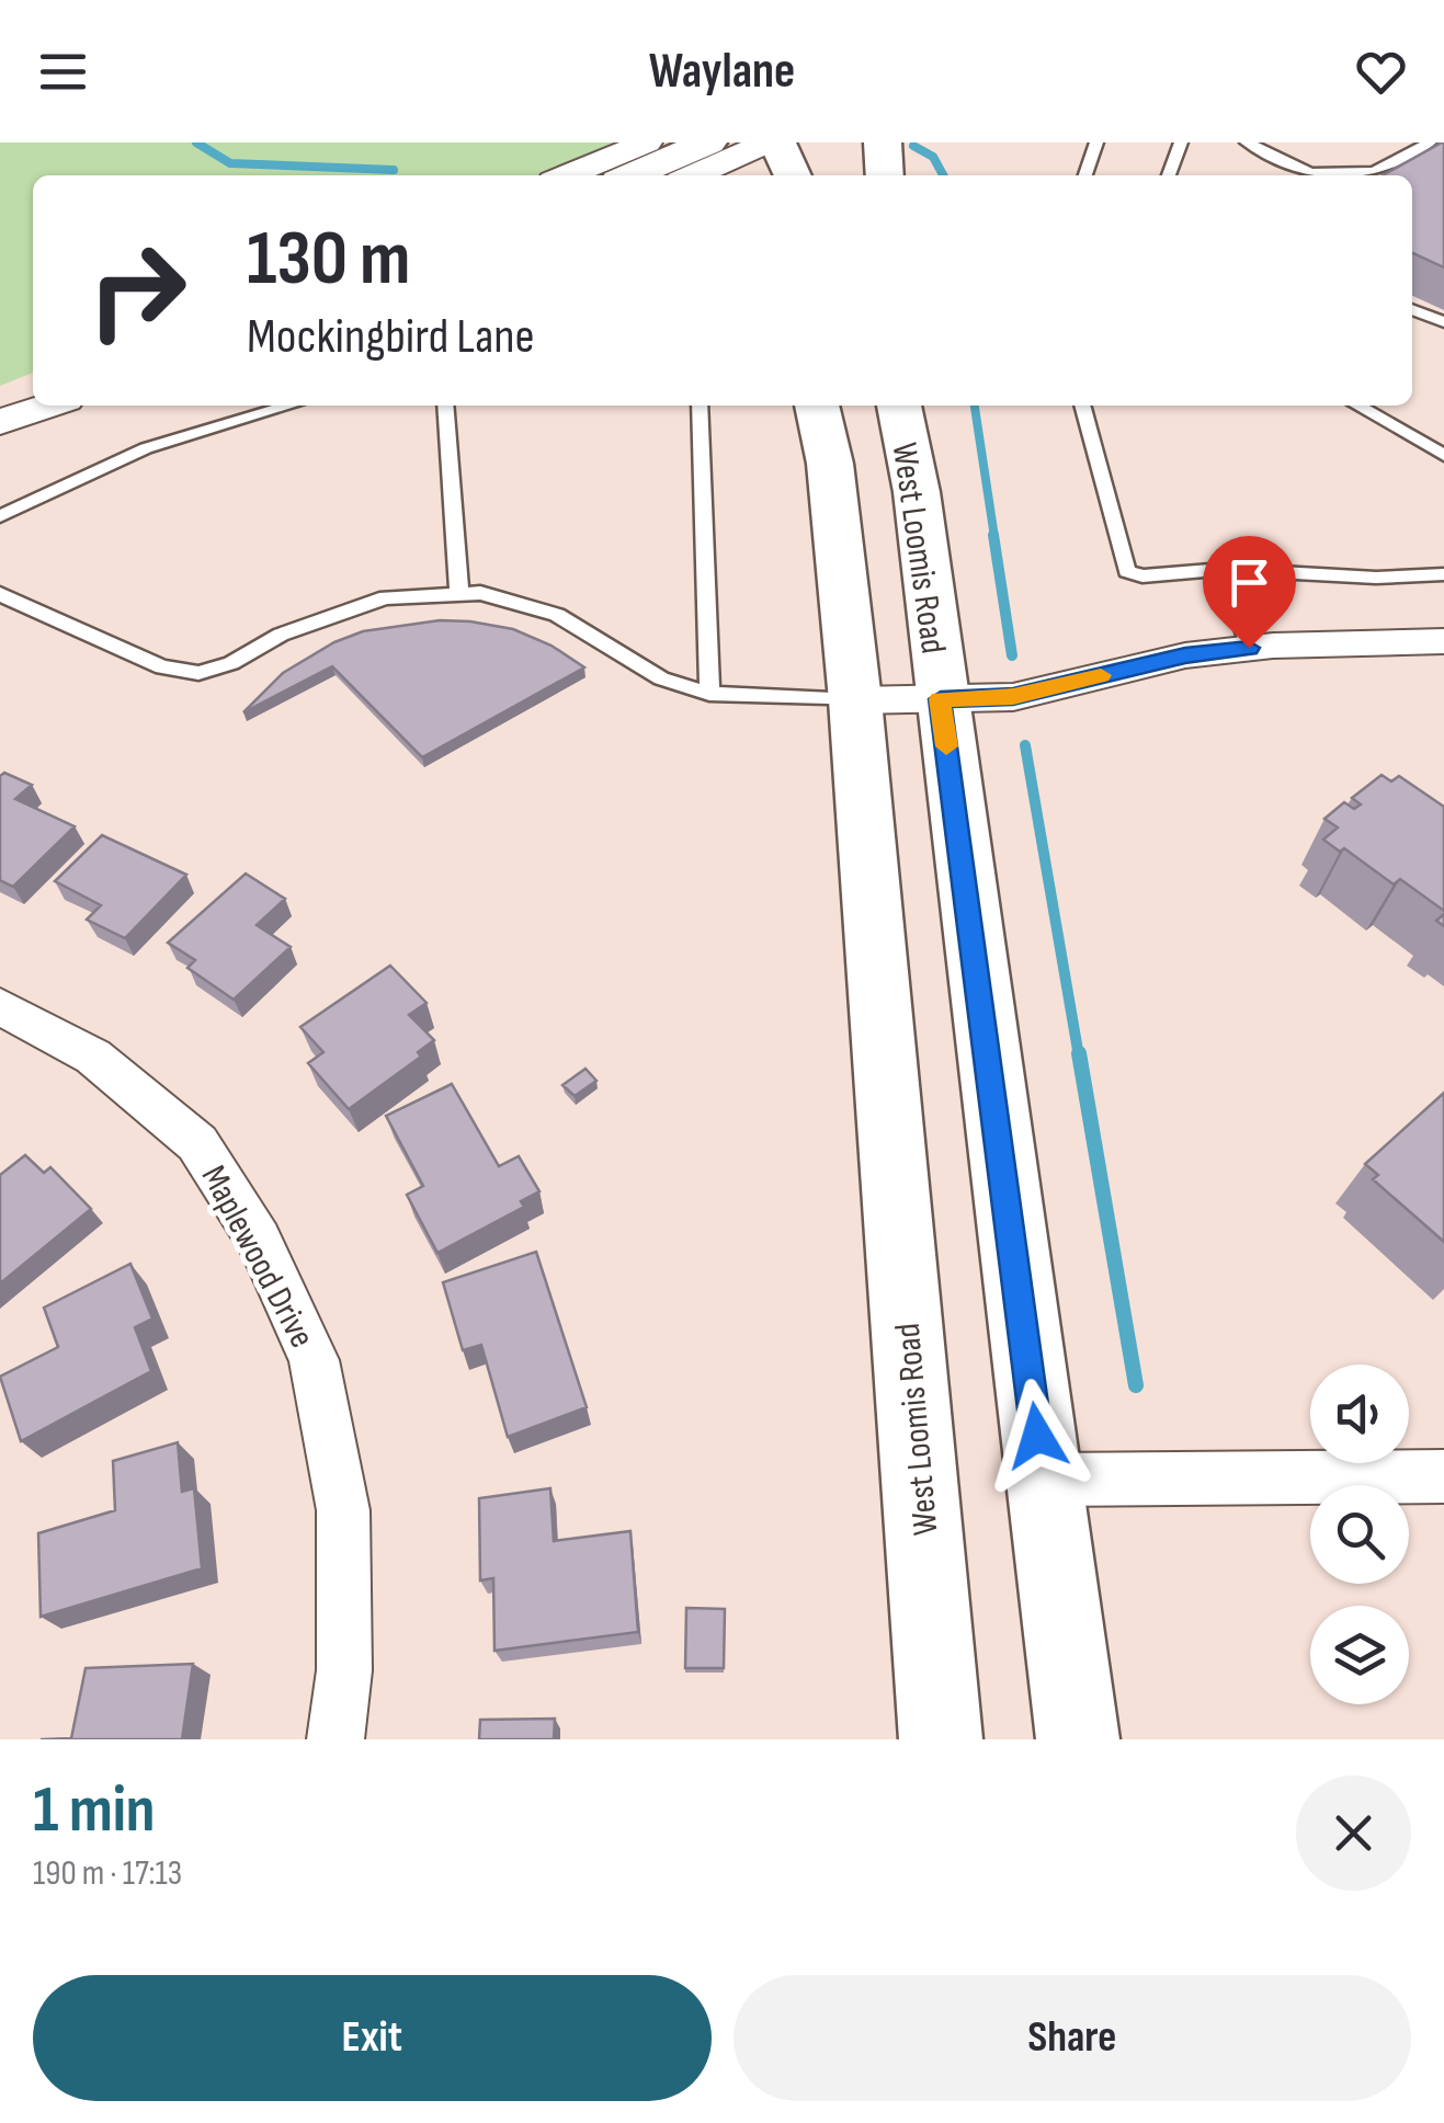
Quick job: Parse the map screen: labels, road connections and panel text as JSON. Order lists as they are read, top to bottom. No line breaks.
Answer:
{"streets":{"main road":["West Loomis Road"],"street":["Maplewood Drive"]},"page":{"header":"Waylane","turn":["130 m","Mockingbird Lane"],"heading":["1 min","190 m · 17:13"],"buttons":["Exit","Share"]}}
